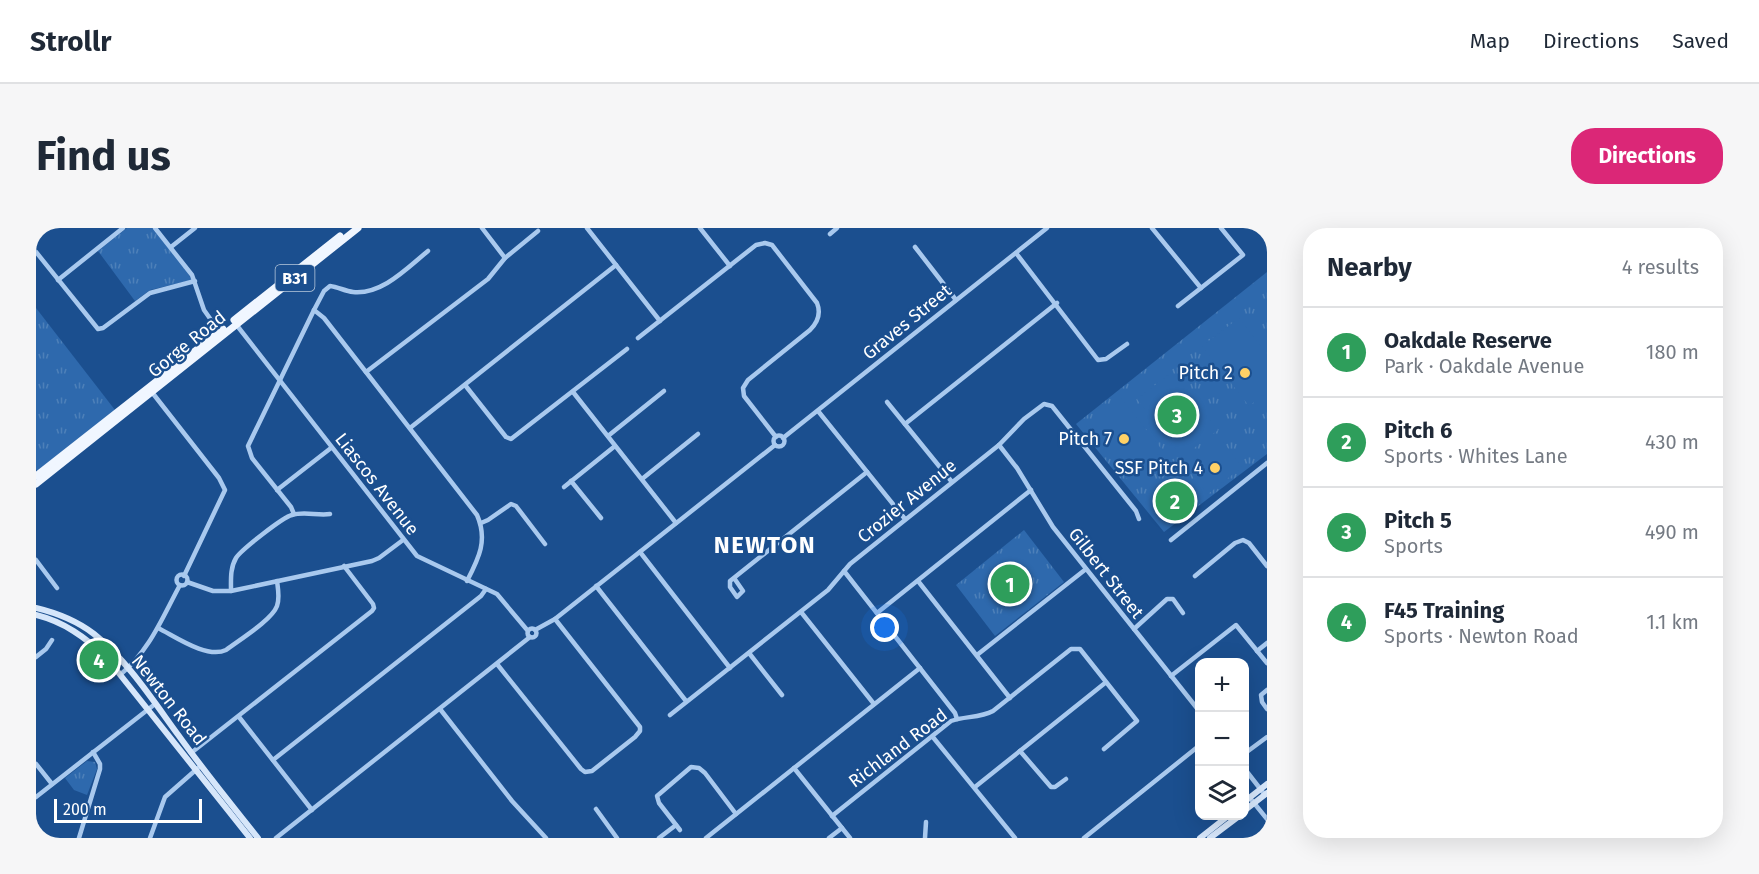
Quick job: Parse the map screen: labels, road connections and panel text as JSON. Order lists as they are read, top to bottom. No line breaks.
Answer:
{"streets":{"main road":["B31","Gorge Road","Newton Road"],"street":["Graves Street","Liascos Avenue","Crozier Avenue","Gilbert Street","Richland Road"]},"crossings":[["Gorge Road","Liascos Avenue"],["Crozier Avenue","Gilbert Street"]],"districts":["NEWTON"],"places":["Pitch 2","Pitch 7","SSF Pitch 4"],"scale_bar":"200 m","page":{"header":"Strollr","nav":["Map","Directions","Saved"],"buttons":"Directions","title":"Find us","heading":["Nearby","4 results"],"list":[{"mark":"1","name":"Oakdale Reserve","note":"Park · Oakdale Avenue","value":"180 m"},{"mark":"2","name":"Pitch 6","note":"Sports · Whites Lane","value":"430 m"},{"mark":"3","name":"Pitch 5","note":"Sports","value":"490 m"},{"mark":"4","name":"F45 Training","note":"Sports · Newton Road","value":"1.1 km"}],"pins":["3","2","1","4"],"map_buttons":["+","−"],"scale":"200 m"}}
